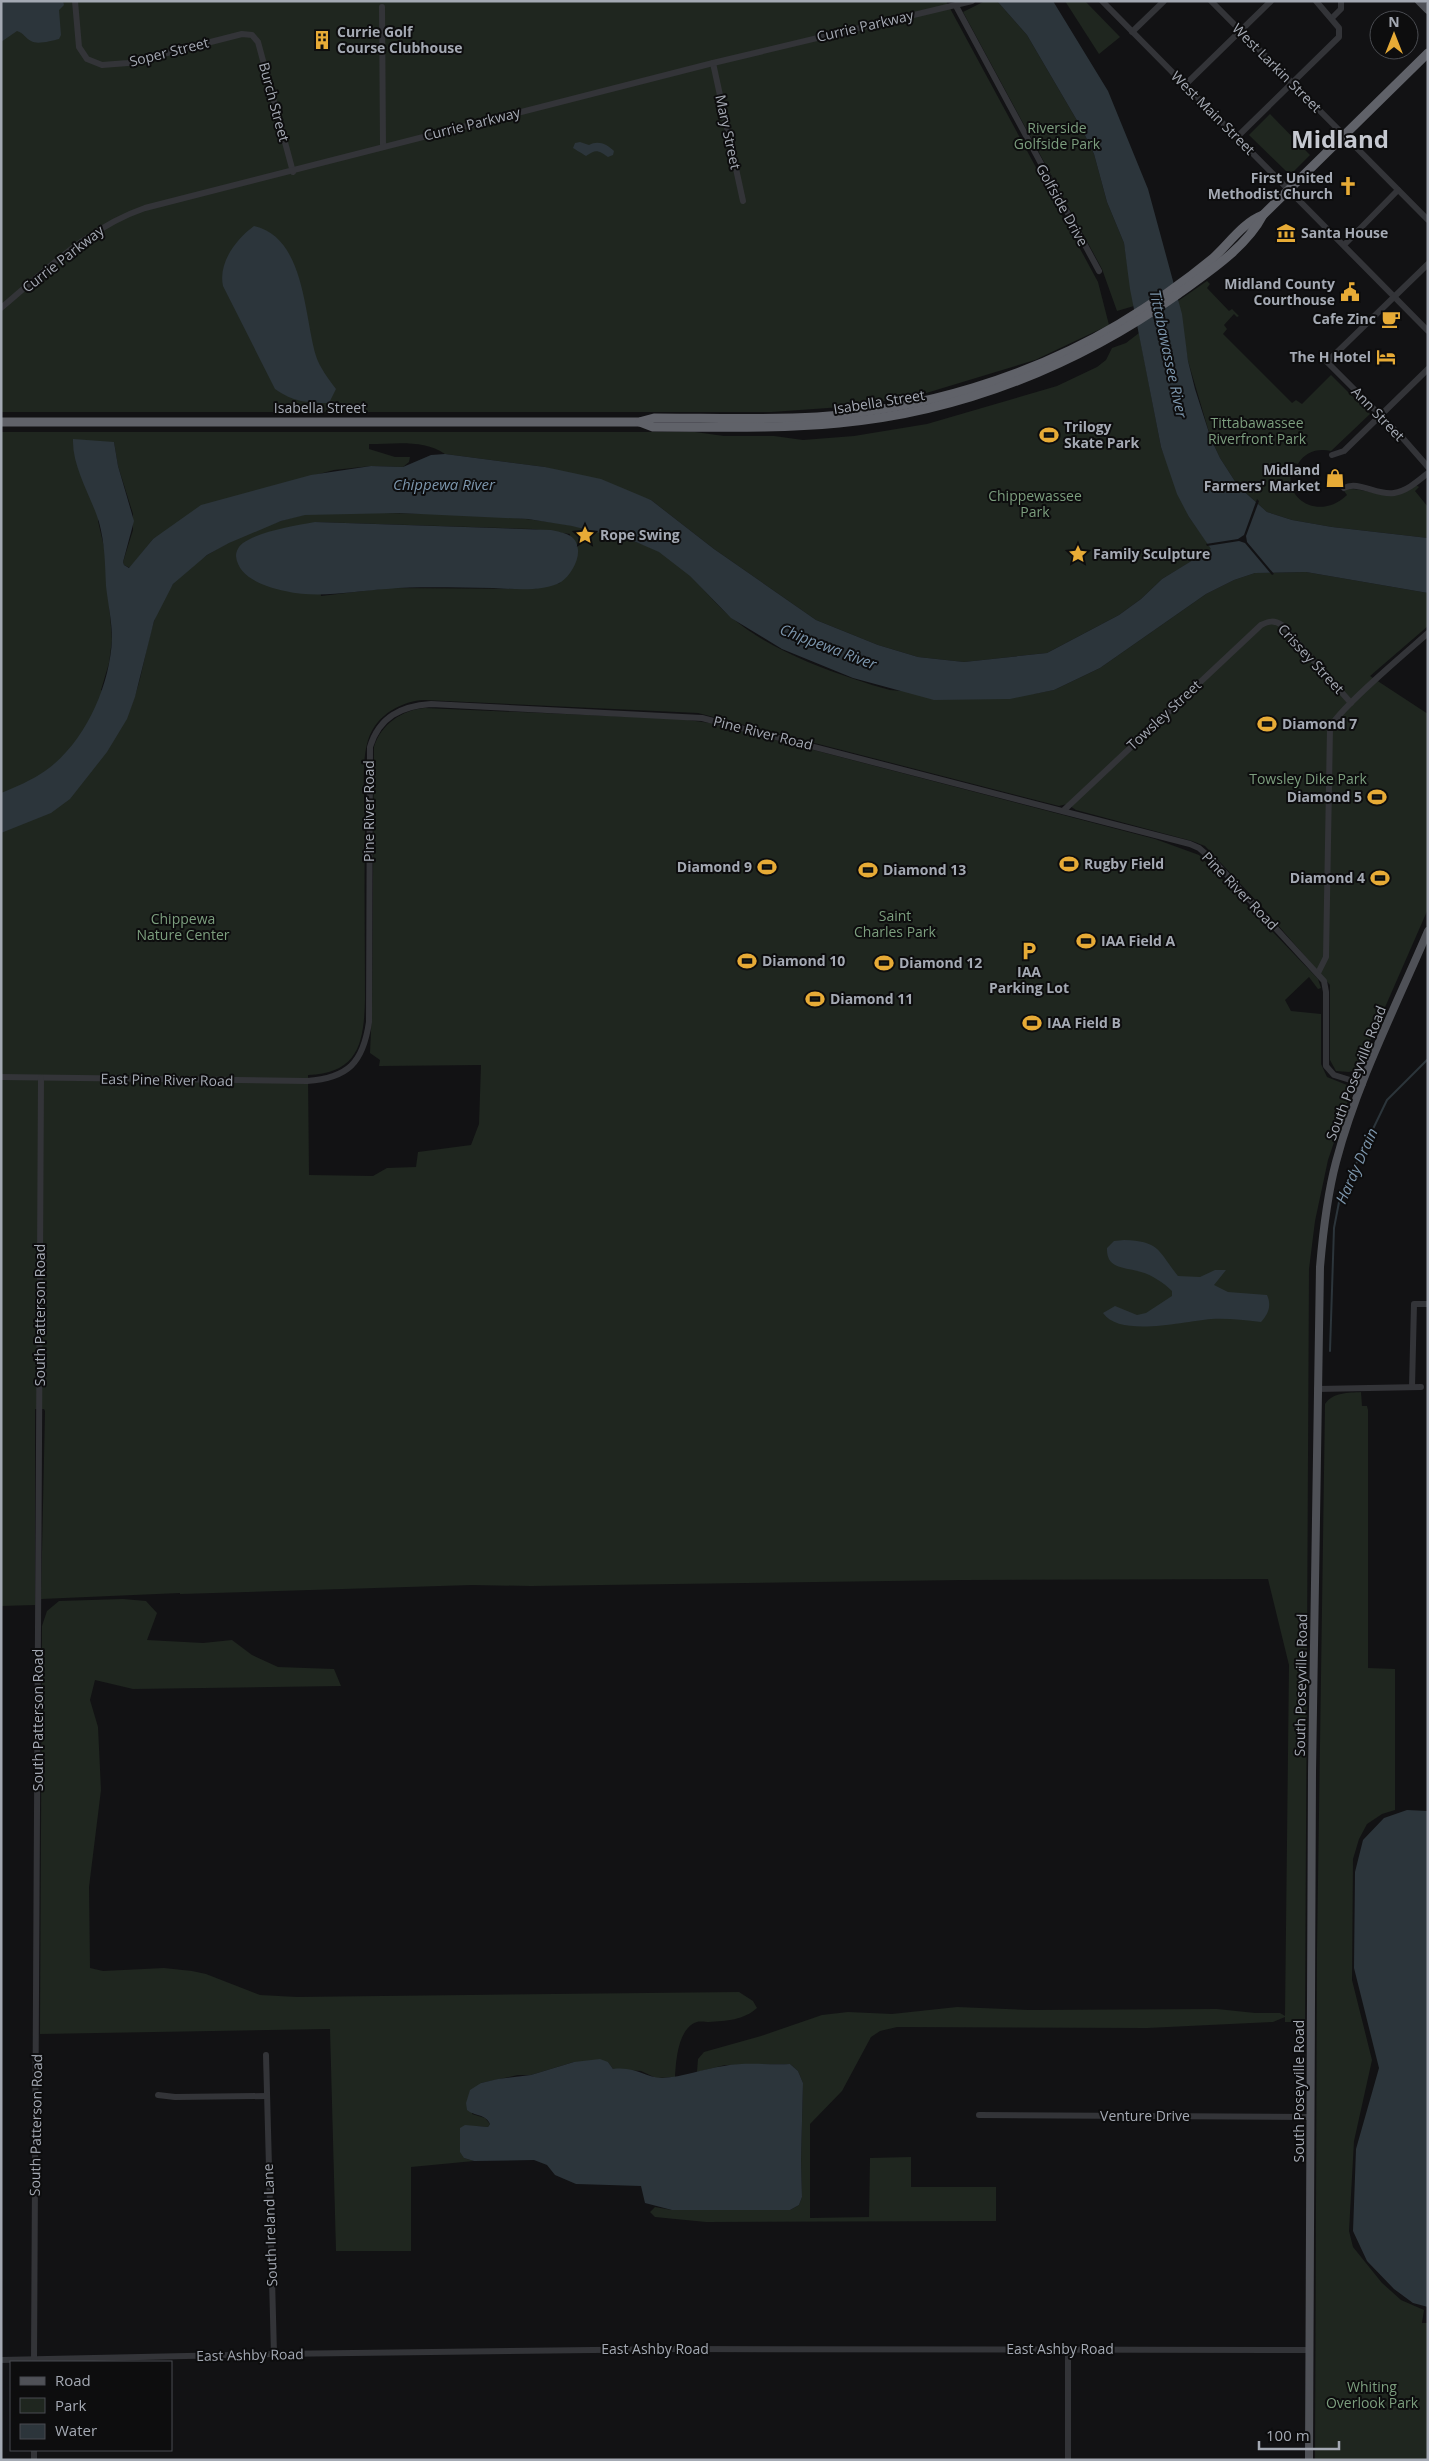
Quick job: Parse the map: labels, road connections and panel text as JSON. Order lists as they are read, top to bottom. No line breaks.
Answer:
{"streets":{"highway":["Isabella Street"],"main road":["South Poseyville Road"],"street":["Currie Parkway","Soper Street","West Larkin Street","Burch Street","West Main Street","Mary Street","Golfside Drive","Ann Street","Crissey Street","Towsley Street","Pine River Road","East Pine River Road","South Patterson Road","Venture Drive","South Ireland Lane","East Ashby Road"]},"crossings":[["Currie Parkway","Burch Street"],["Currie Parkway","Mary Street"],["Currie Parkway","Golfside Drive"],["Soper Street","Burch Street"],["West Larkin Street","Isabella Street"],["West Main Street","Isabella Street"],["West Main Street","Ann Street"],["Crissey Street","Towsley Street"],["Towsley Street","Pine River Road"],["Pine River Road","South Poseyville Road"],["Pine River Road","East Pine River Road"],["South Poseyville Road","Venture Drive"],["South Poseyville Road","East Ashby Road"],["East Pine River Road","South Patterson Road"],["South Patterson Road","East Ashby Road"],["South Ireland Lane","East Ashby Road"]],"districts":["Midland"],"water":["Tittabawassee River","Chippewa River","Hardy Drain"],"parks":["Riverside Golfside Park","Tittabawassee Riverfront Park","Chippewassee Park","Towsley Dike Park","Saint Charles Park","Chippewa Nature Center","Whiting Overlook Park"],"places":{"building":["Currie Golf Course Clubhouse"],"church":["First United Methodist Church"],"museum":["Santa House"],"public building":["Midland County Courthouse"],"cafe":["Cafe Zinc"],"hotel":["The H Hotel"],"sports":["Trilogy Skate Park","Diamond 7","Diamond 5","Rugby Field","Diamond 9","Diamond 13","Diamond 4","IAA Field A","Diamond 10","Diamond 12","Diamond 11","IAA Field B"],"shop":["Midland Farmers' Market"],"place":["Rope Swing","Family Sculpture"],"parking":["IAA Parking Lot"]},"legend":["Road","Park","Water"],"scale_bar":"100 m","north":"top"}
